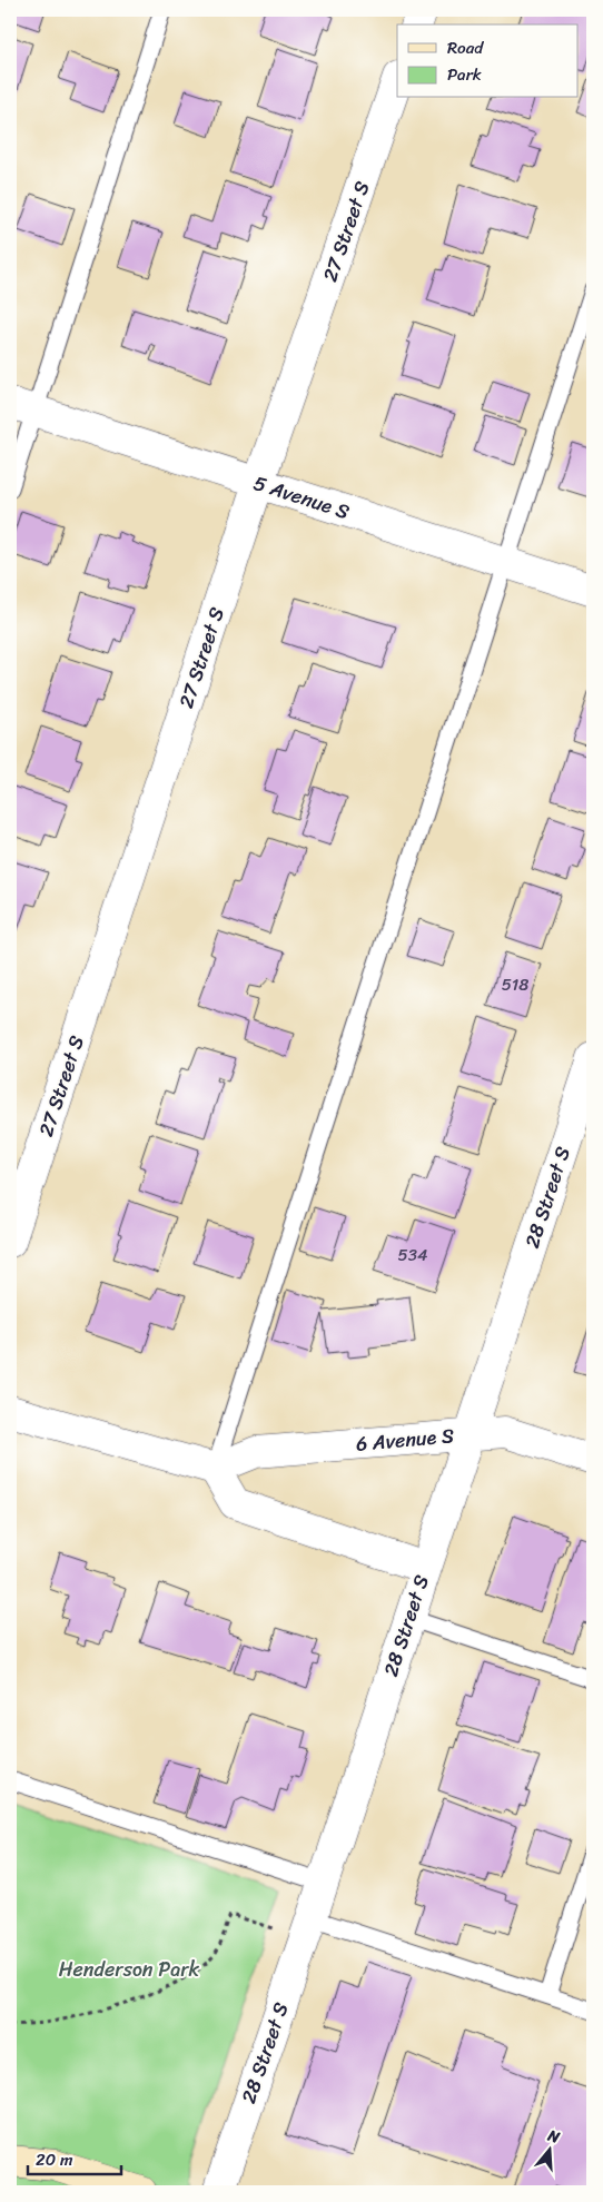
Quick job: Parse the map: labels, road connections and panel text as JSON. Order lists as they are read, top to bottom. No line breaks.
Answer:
{"streets":{"street":["27 Street S","5 Avenue S","28 Street S","6 Avenue S"]},"crossings":[["27 Street S","5 Avenue S"],["28 Street S","6 Avenue S"]],"parks":["Henderson Park"],"house_numbers":["518","534"],"legend":["Road","Park"],"scale_bar":"20 m","north":"top"}
